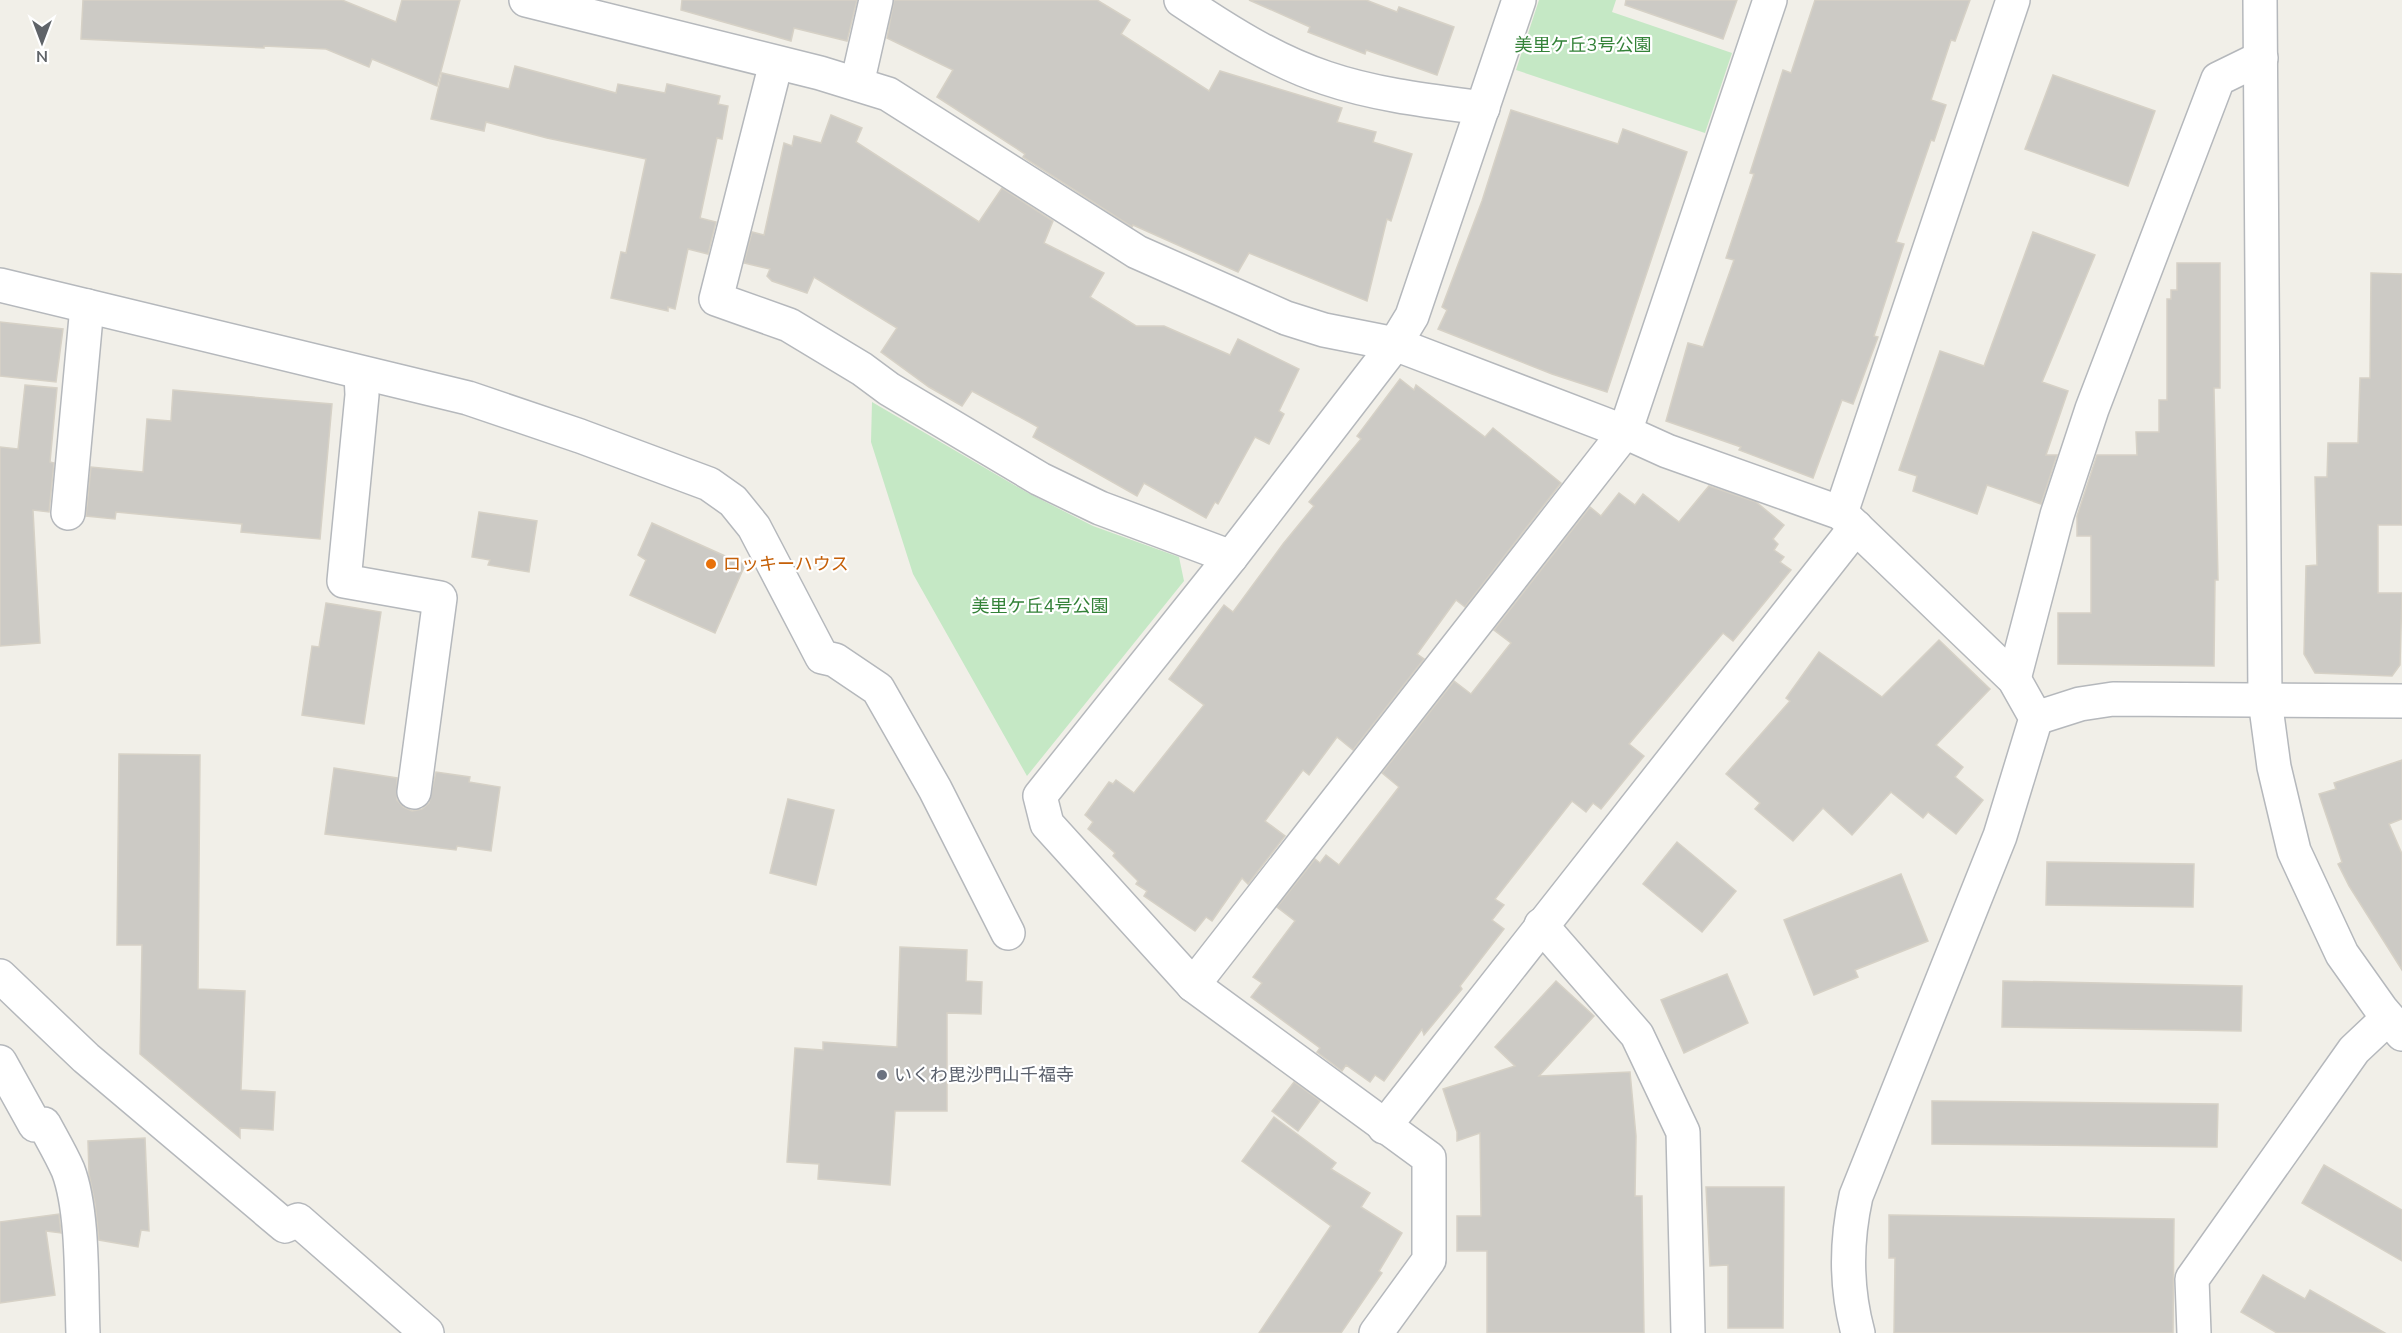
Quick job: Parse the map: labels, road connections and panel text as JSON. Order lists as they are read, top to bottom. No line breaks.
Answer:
{"parks":["美里ケ丘3号公園","美里ケ丘4号公園"],"places":["ロッキーハウス","いくわ毘沙門山千福寺"],"north":"bottom"}
